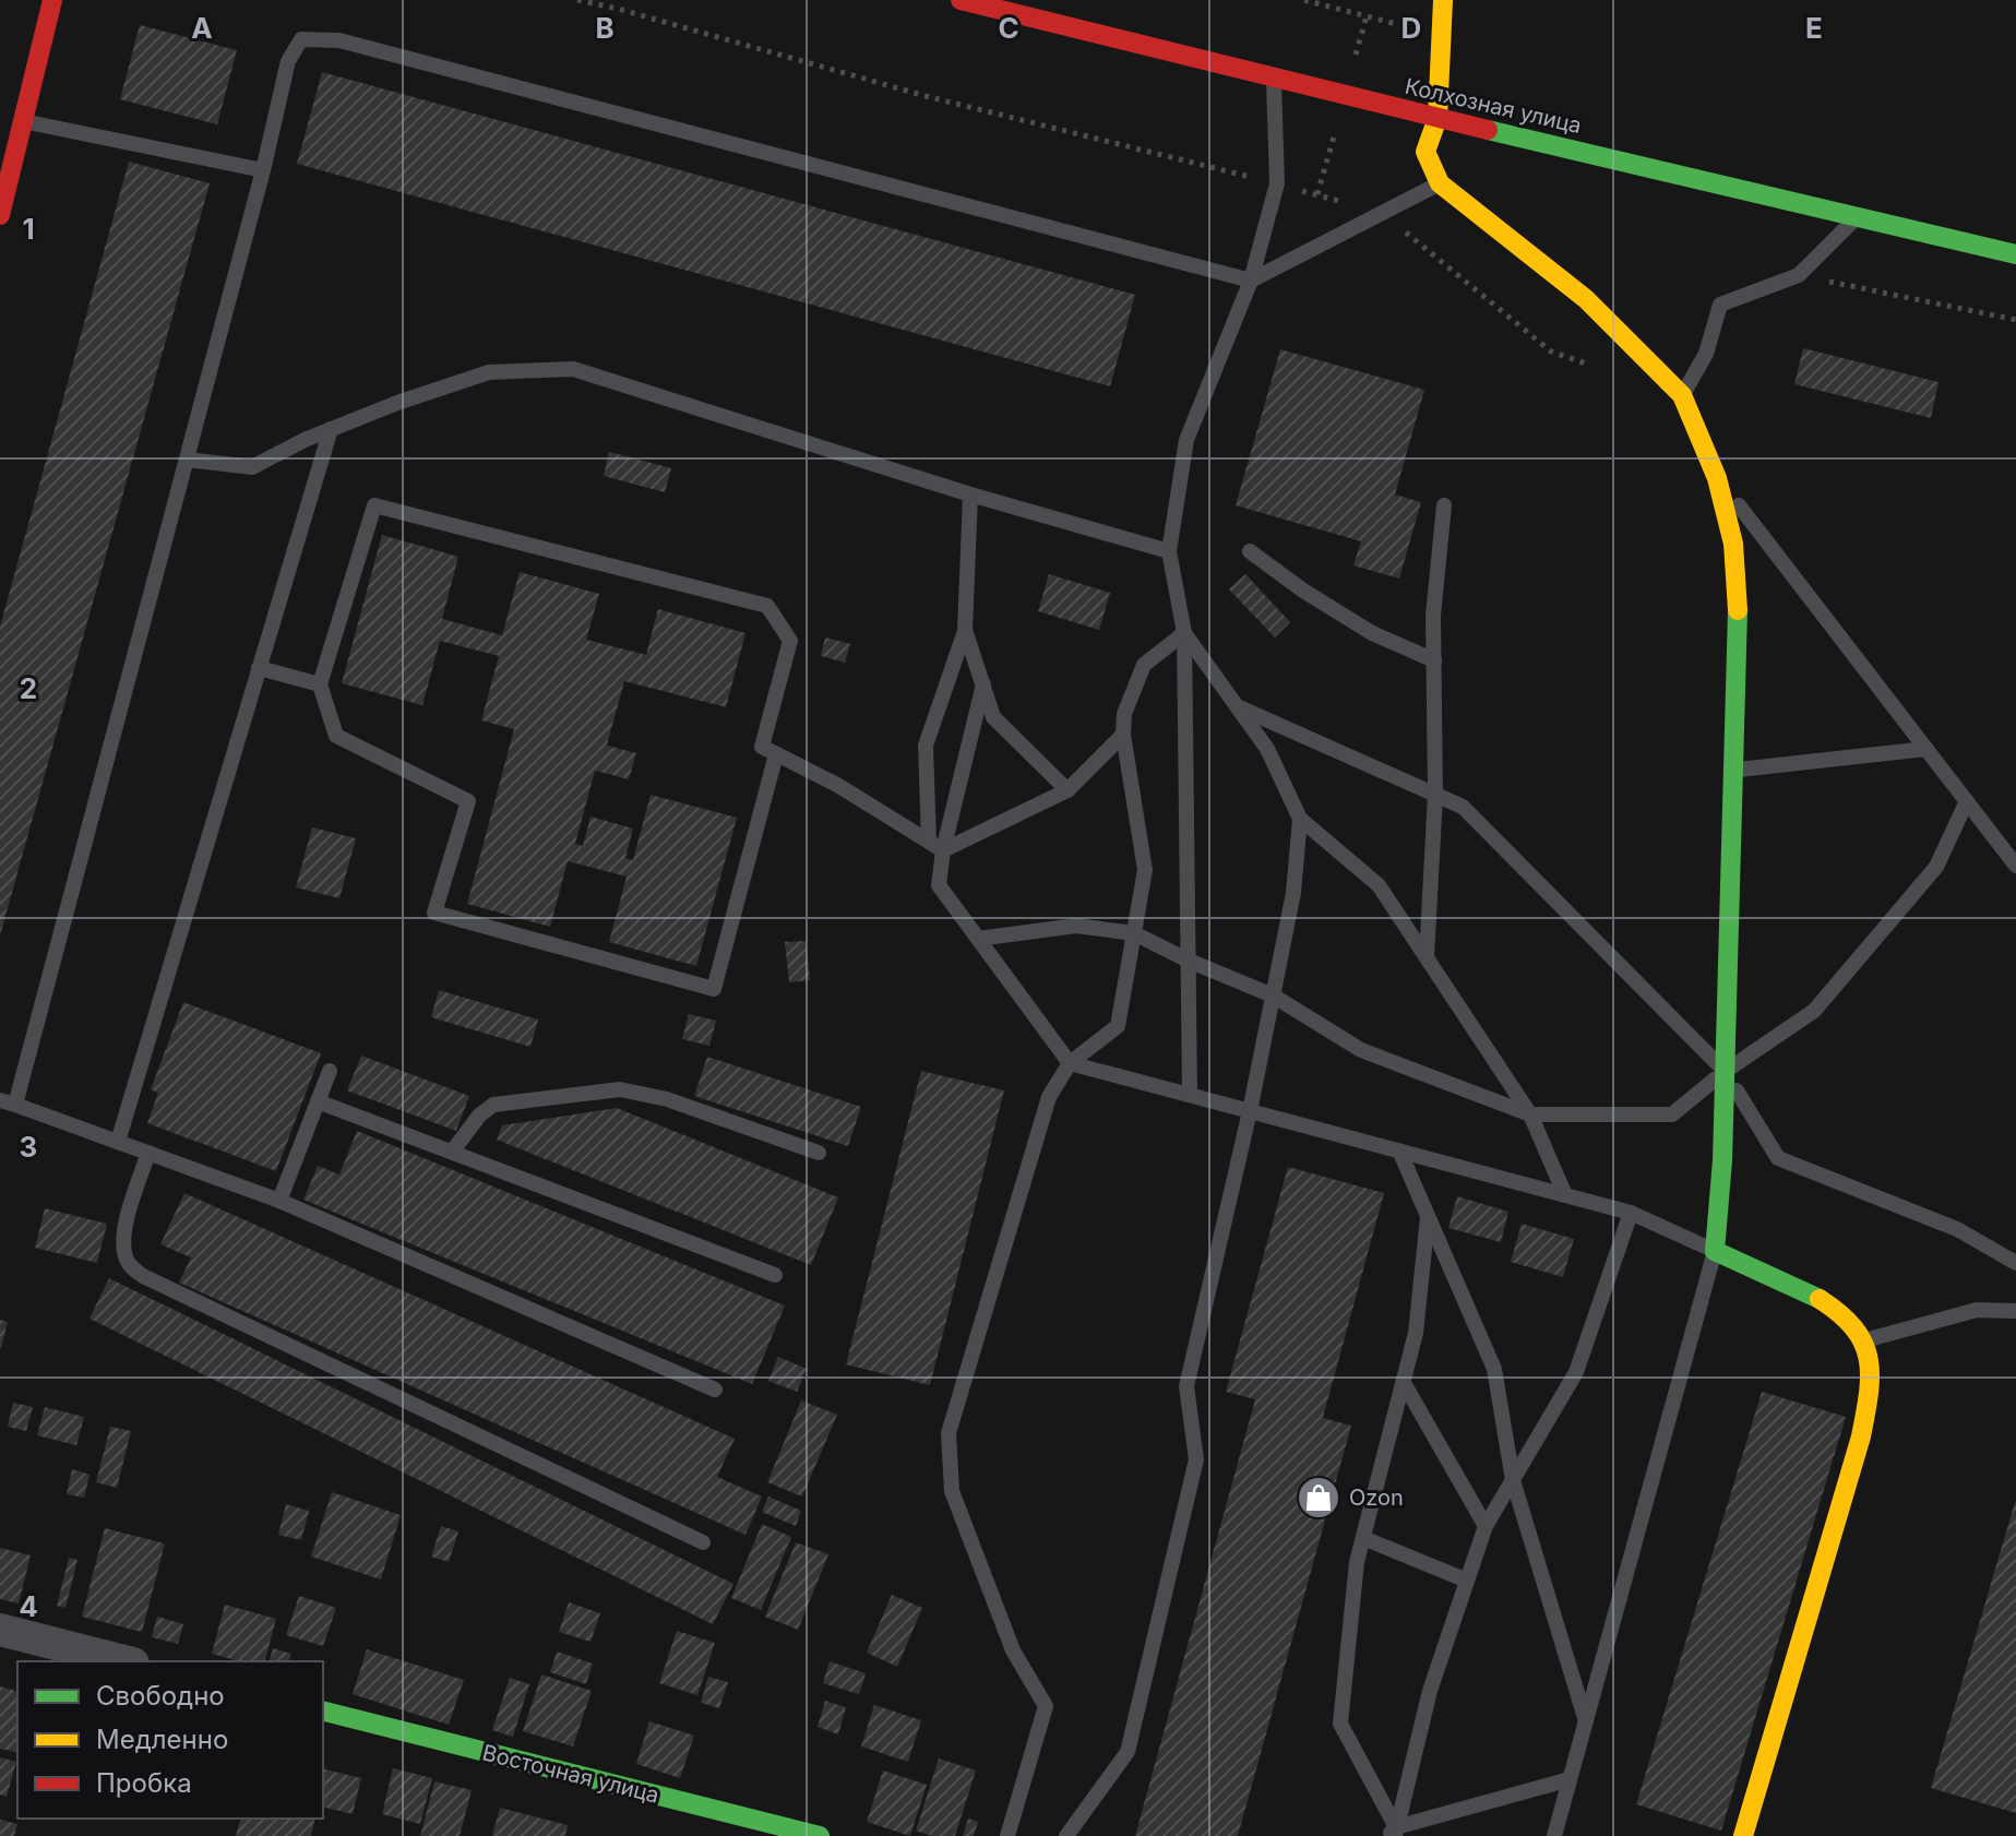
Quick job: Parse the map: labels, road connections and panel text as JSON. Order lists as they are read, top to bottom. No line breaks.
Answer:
{"streets":{"street":["Колхозная улица","Восточная улица"]},"places":{"shop":["Ozon"]},"legend":["Свободно","Медленно","Пробка"],"grid":{"columns":["A","B","C","D","E"],"rows":["1","2","3","4"]}}
